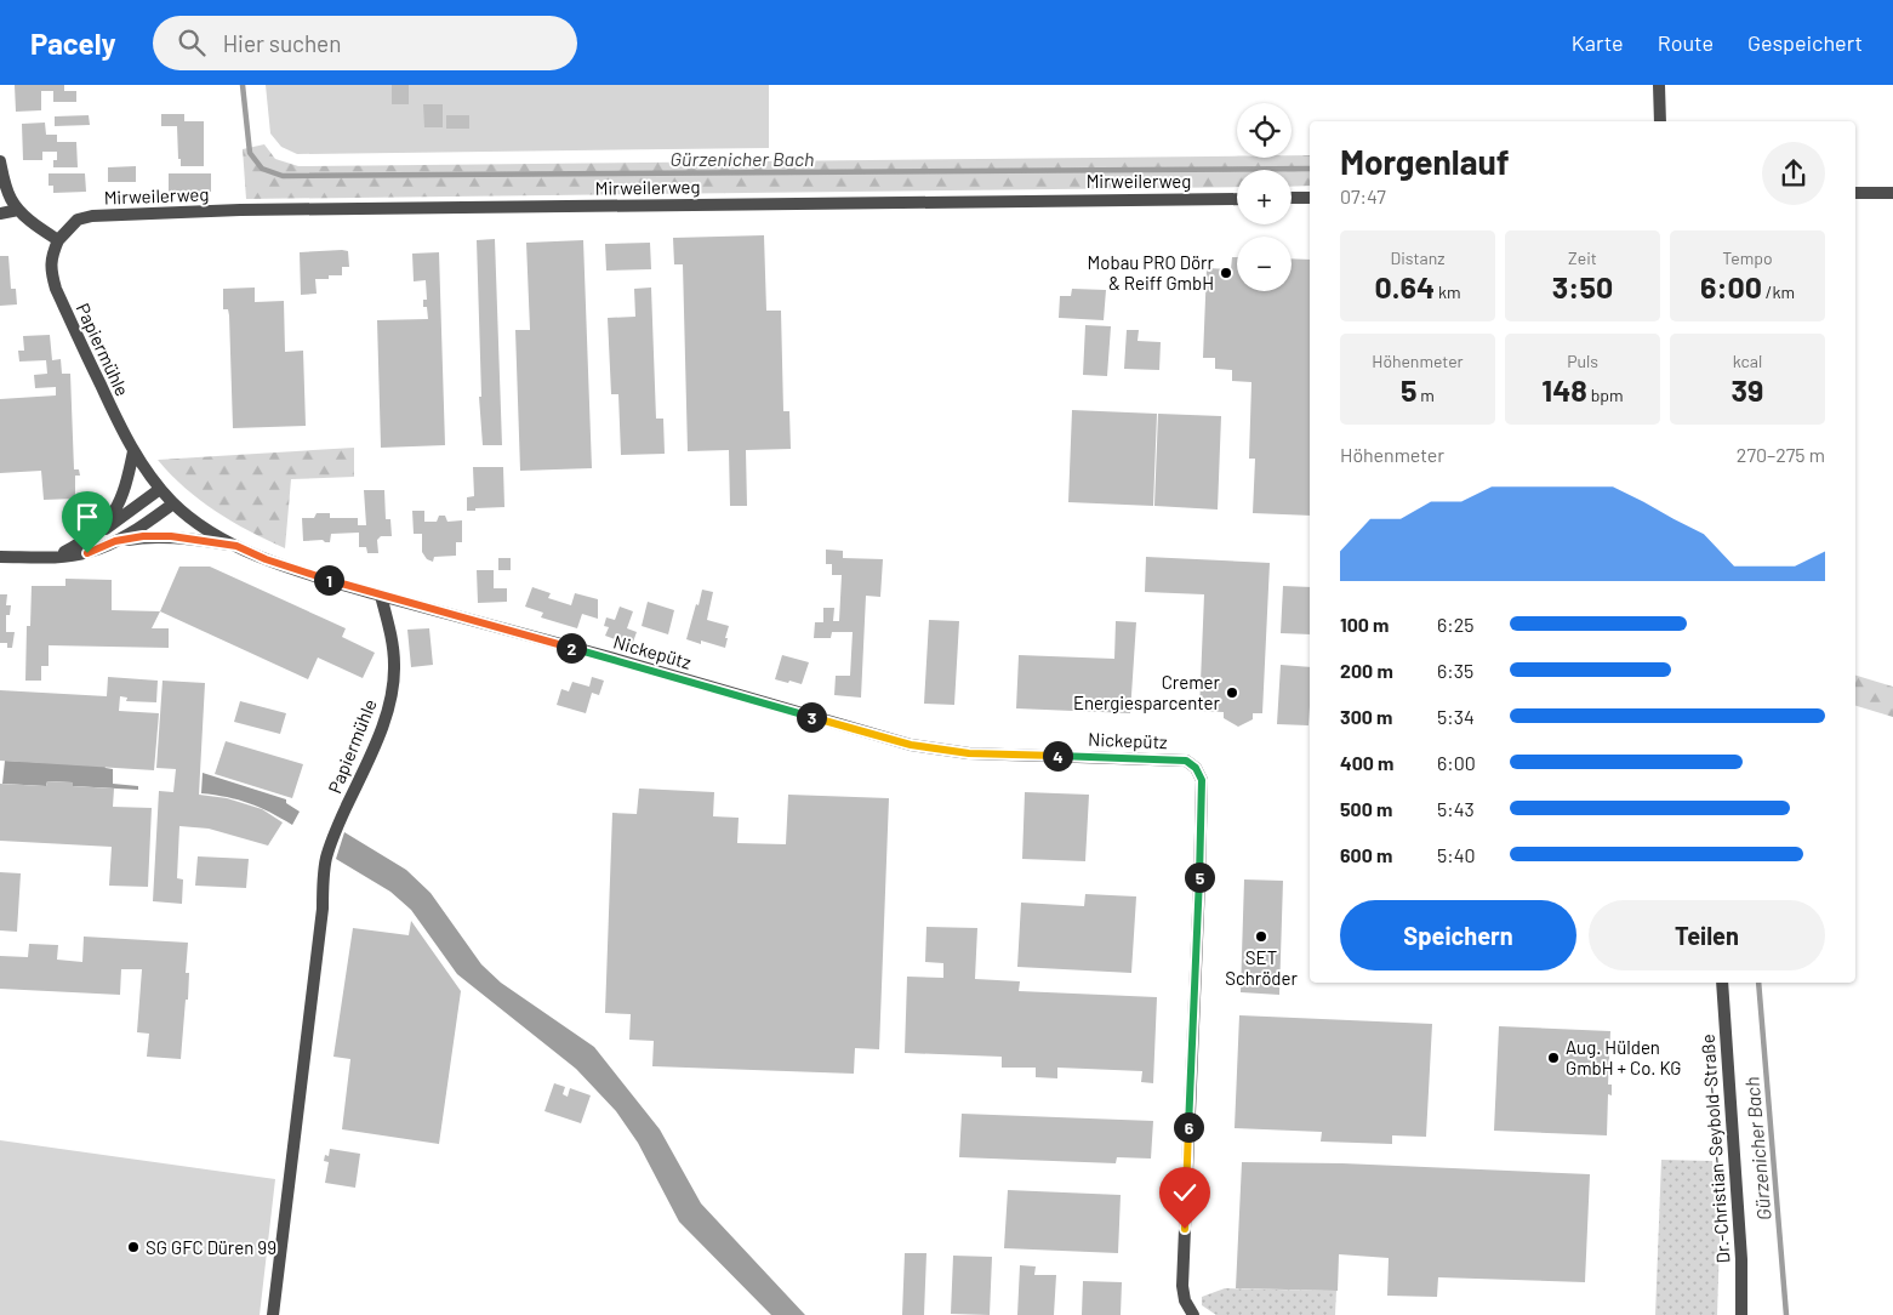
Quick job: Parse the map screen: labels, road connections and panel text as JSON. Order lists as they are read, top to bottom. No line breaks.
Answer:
{"streets":{"street":["Mirweilerweg","Papiermühle","Nickepütz","Dr.-Christian-Seybold-Straße"]},"crossings":[["Mirweilerweg","Papiermühle"],["Papiermühle","Nickepütz"]],"water":["Gürzenicher Bach"],"places":["Mobau PRO Dörr & Reiff GmbH","Cremer Energiesparcenter","SET Schröder","Aug. Hülden GmbH + Co. KG","SG GFC Düren 99"],"page":{"header":"Pacely","search":"Hier suchen","nav":["Karte","Route","Gespeichert"],"map_buttons":["+","−"],"heading":["Morgenlauf","07:47"],"stats":[["Distanz","0.64 km"],["Zeit","3:50"],["Tempo","6:00 /km"],["Höhenmeter","5 m"],["Puls","148 bpm"],["kcal","39"]],"chart":["Höhenmeter","270–275 m"],"pins":["1","2","3","4","5","6"],"list":[{"name":"100 m","note":"6:25"},{"name":"200 m","note":"6:35"},{"name":"300 m","note":"5:34"},{"name":"400 m","note":"6:00"},{"name":"500 m","note":"5:43"},{"name":"600 m","note":"5:40"}],"buttons":["Speichern","Teilen"]}}
